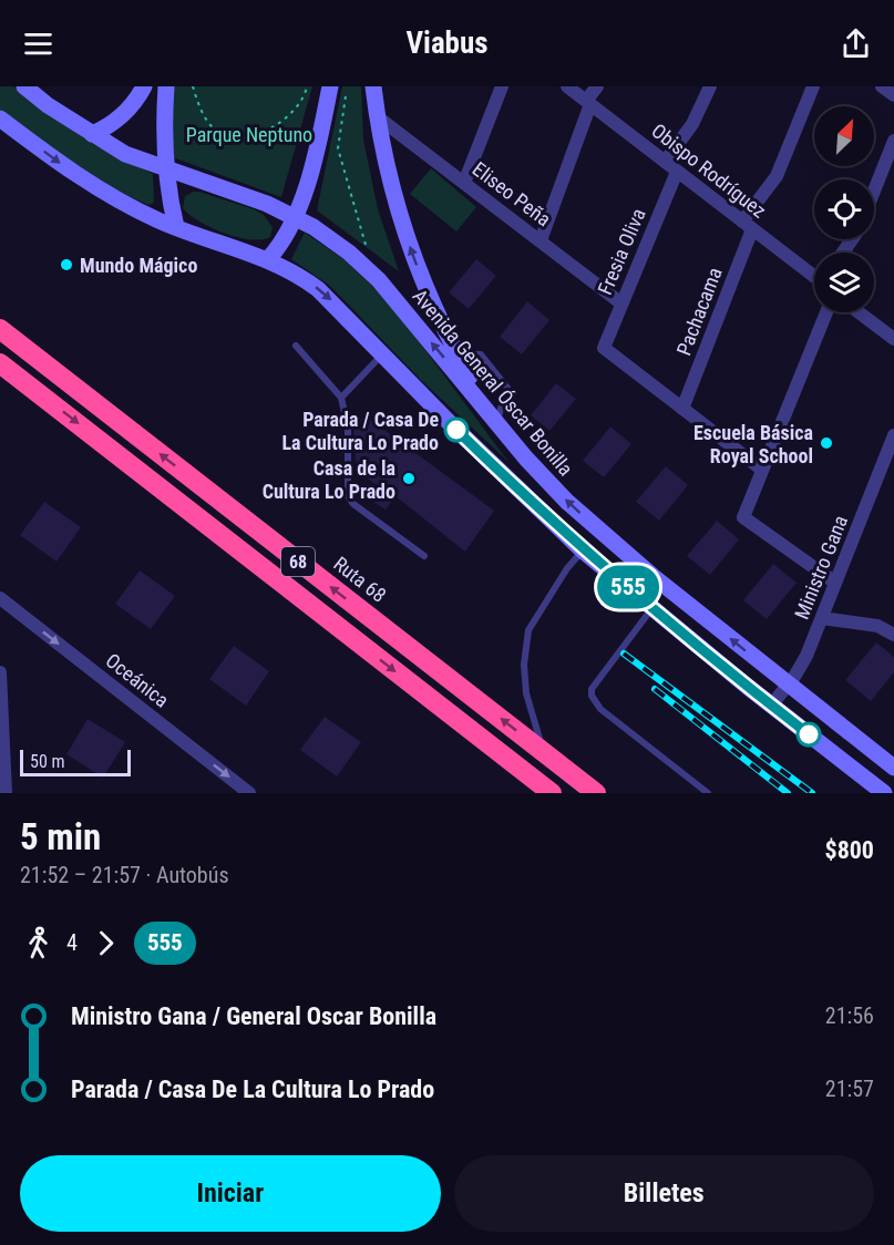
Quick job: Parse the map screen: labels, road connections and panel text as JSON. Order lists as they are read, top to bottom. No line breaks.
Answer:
{"streets":{"highway":["68","Ruta 68"],"main road":["Avenida General Óscar Bonilla"],"street":["Obispo Rodríguez","Eliseo Peña","Fresia Oliva","Pachacama","Ministro Gana","Oceánica"]},"crossings":[["Obispo Rodríguez","Fresia Oliva"],["Obispo Rodríguez","Pachacama"],["Eliseo Peña","Fresia Oliva"],["Fresia Oliva","Pachacama"],["Avenida General Óscar Bonilla","Ministro Gana"]],"one_way":["Oceánica"],"parks":["Parque Neptuno"],"places":["Mundo Mágico","Parada / Casa De La Cultura Lo Prado","Escuela Básica Royal School","Casa de la Cultura Lo Prado"],"lines":["bus line 555"],"scale_bar":"50 m","north":"top right","page":{"header":"Viabus","on_map":"555","scale":"50 m","heading":["5 min","21:52 – 21:57 · Autobús","$800"],"legs":["4","555"],"list":[{"name":"Ministro Gana / General Oscar Bonilla","value":"21:56"},{"name":"Parada / Casa De La Cultura Lo Prado","value":"21:57"}],"buttons":["Iniciar","Billetes"]}}
